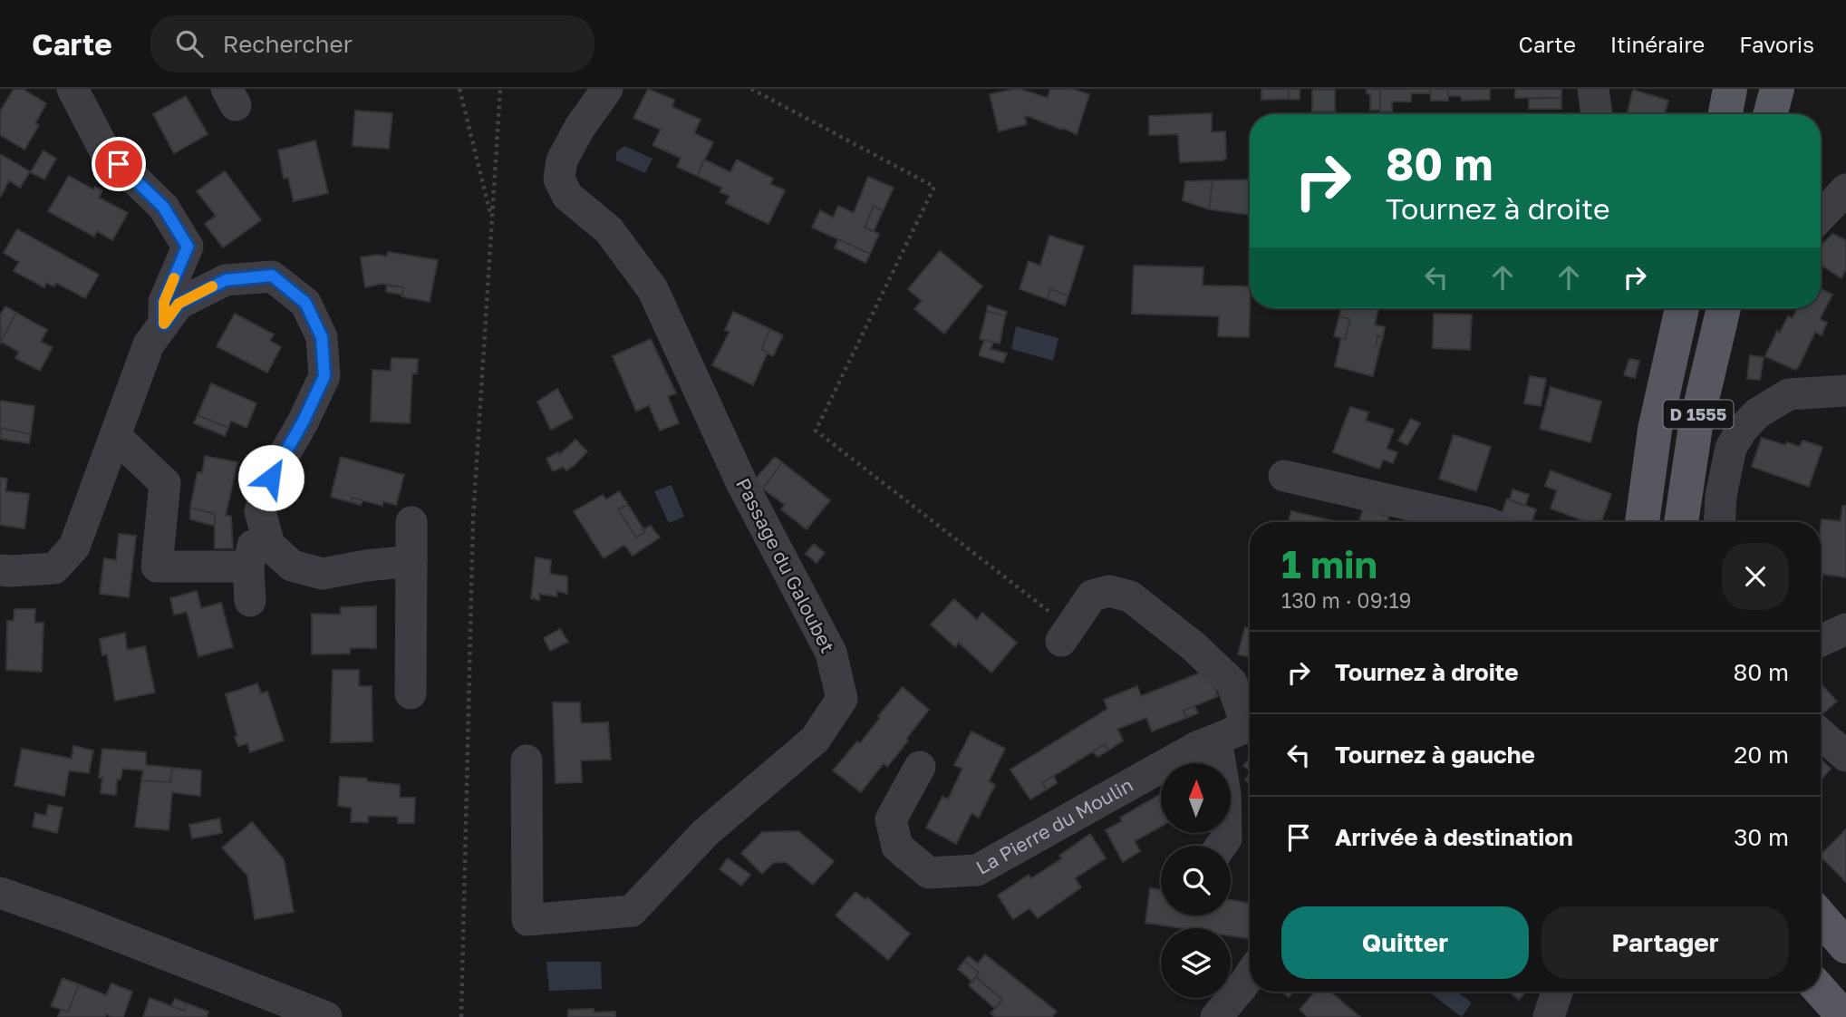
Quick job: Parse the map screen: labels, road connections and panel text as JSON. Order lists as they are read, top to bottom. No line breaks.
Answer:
{"streets":{"main road":["D 1555"],"street":["Passage du Galoubet","La Pierre du Moulin"]},"north":"top","page":{"header":"Carte","search":"Rechercher","nav":["Carte","Itinéraire","Favoris"],"turn":["80 m","Tournez à droite"],"heading":["1 min","130 m · 09:19"],"list":[{"name":"Tournez à droite","value":"80 m"},{"name":"Tournez à gauche","value":"20 m"},{"name":"Arrivée à destination","value":"30 m"}],"buttons":["Quitter","Partager"]}}
